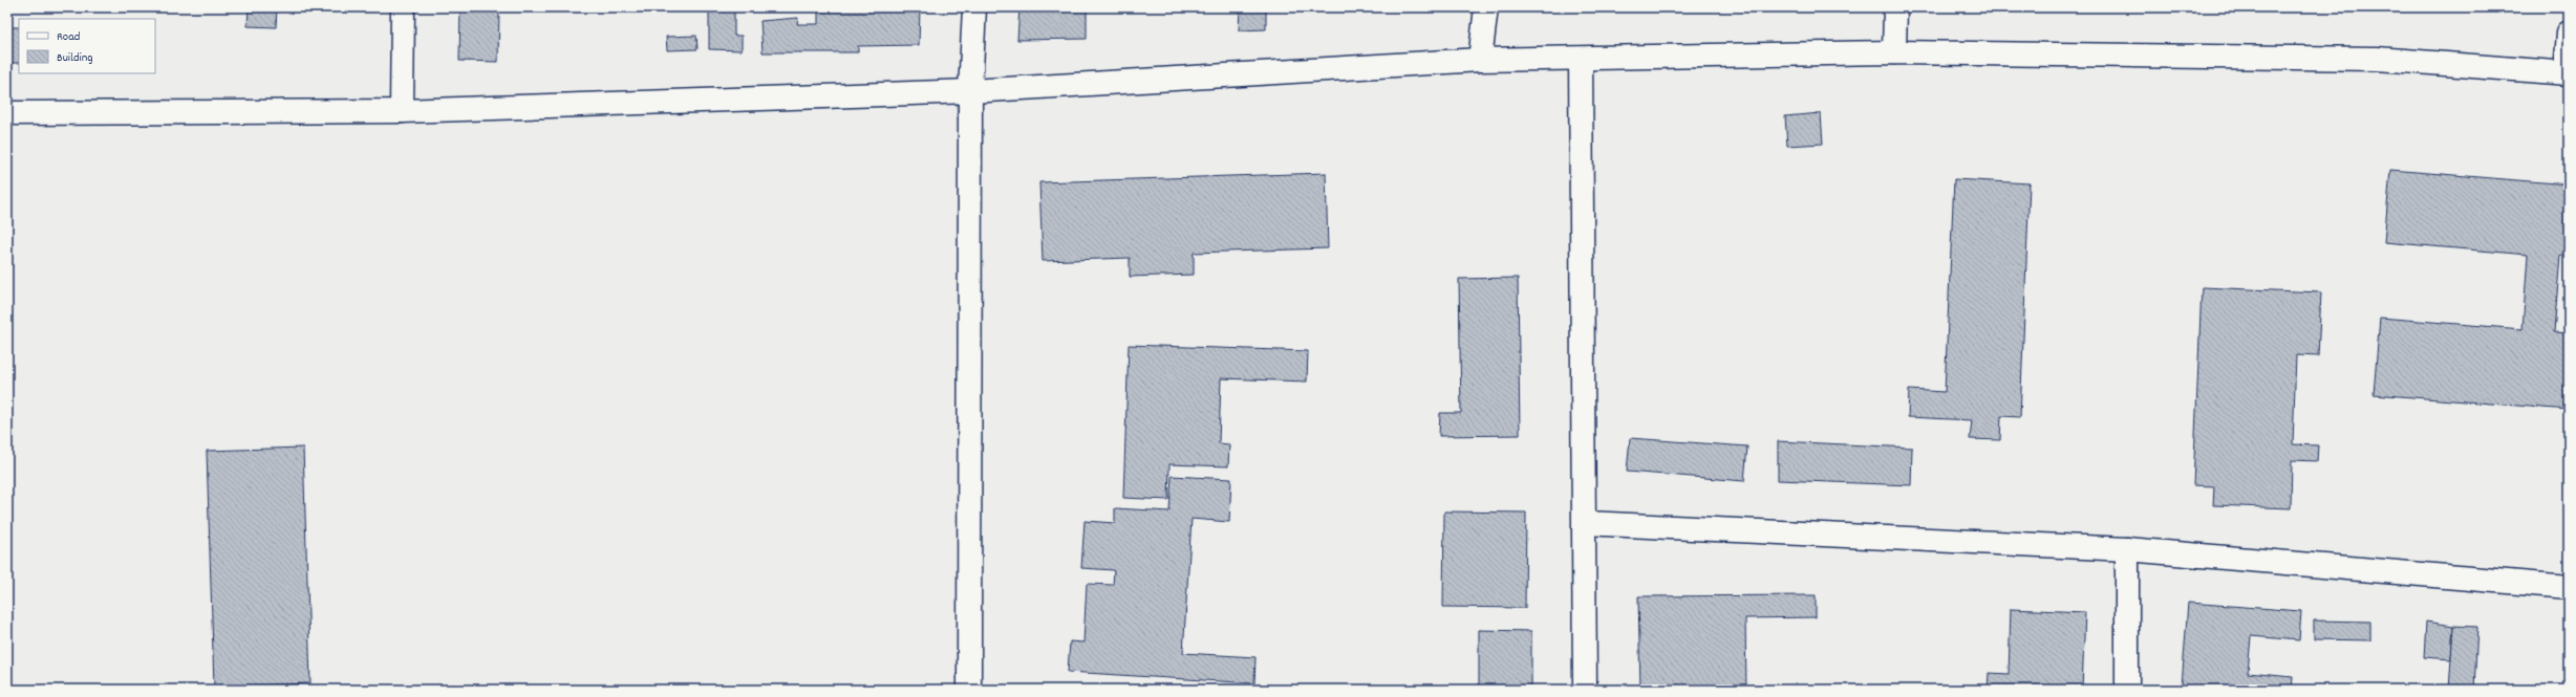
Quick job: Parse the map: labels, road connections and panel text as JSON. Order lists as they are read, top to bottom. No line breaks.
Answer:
{"legend":["Road","Building"]}
